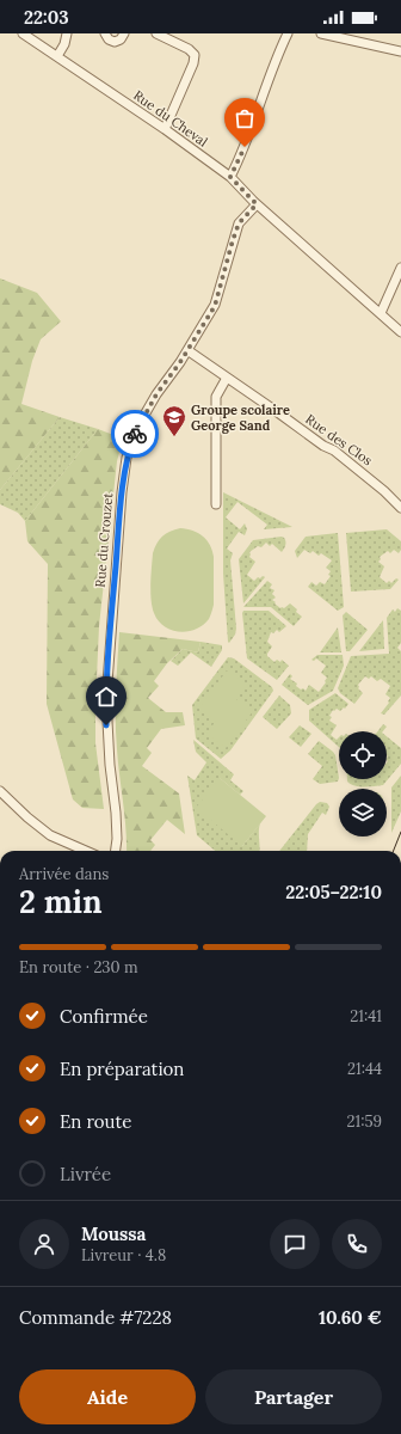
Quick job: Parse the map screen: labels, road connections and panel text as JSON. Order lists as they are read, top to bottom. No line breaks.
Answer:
{"streets":{"street":["Rue du Cheval","Rue des Clos","Rue du Crouzet"]},"crossings":[["Rue du Cheval","Rue du Crouzet"],["Rue des Clos","Rue du Crouzet"]],"places":{"school or university":["Groupe scolaire George Sand"]},"page":{"status":"22:03","heading":["2 min","Arrivée dans","22:05–22:10"],"panel":["Moussa","Livreur · 4.8","Commande #7228","10.60 €"],"bar":"En route · 230 m","list":[["Confirmée","21:41"],["En préparation","21:44"],["En route","21:59"],"Livrée"],"buttons":["Aide","Partager"]}}
